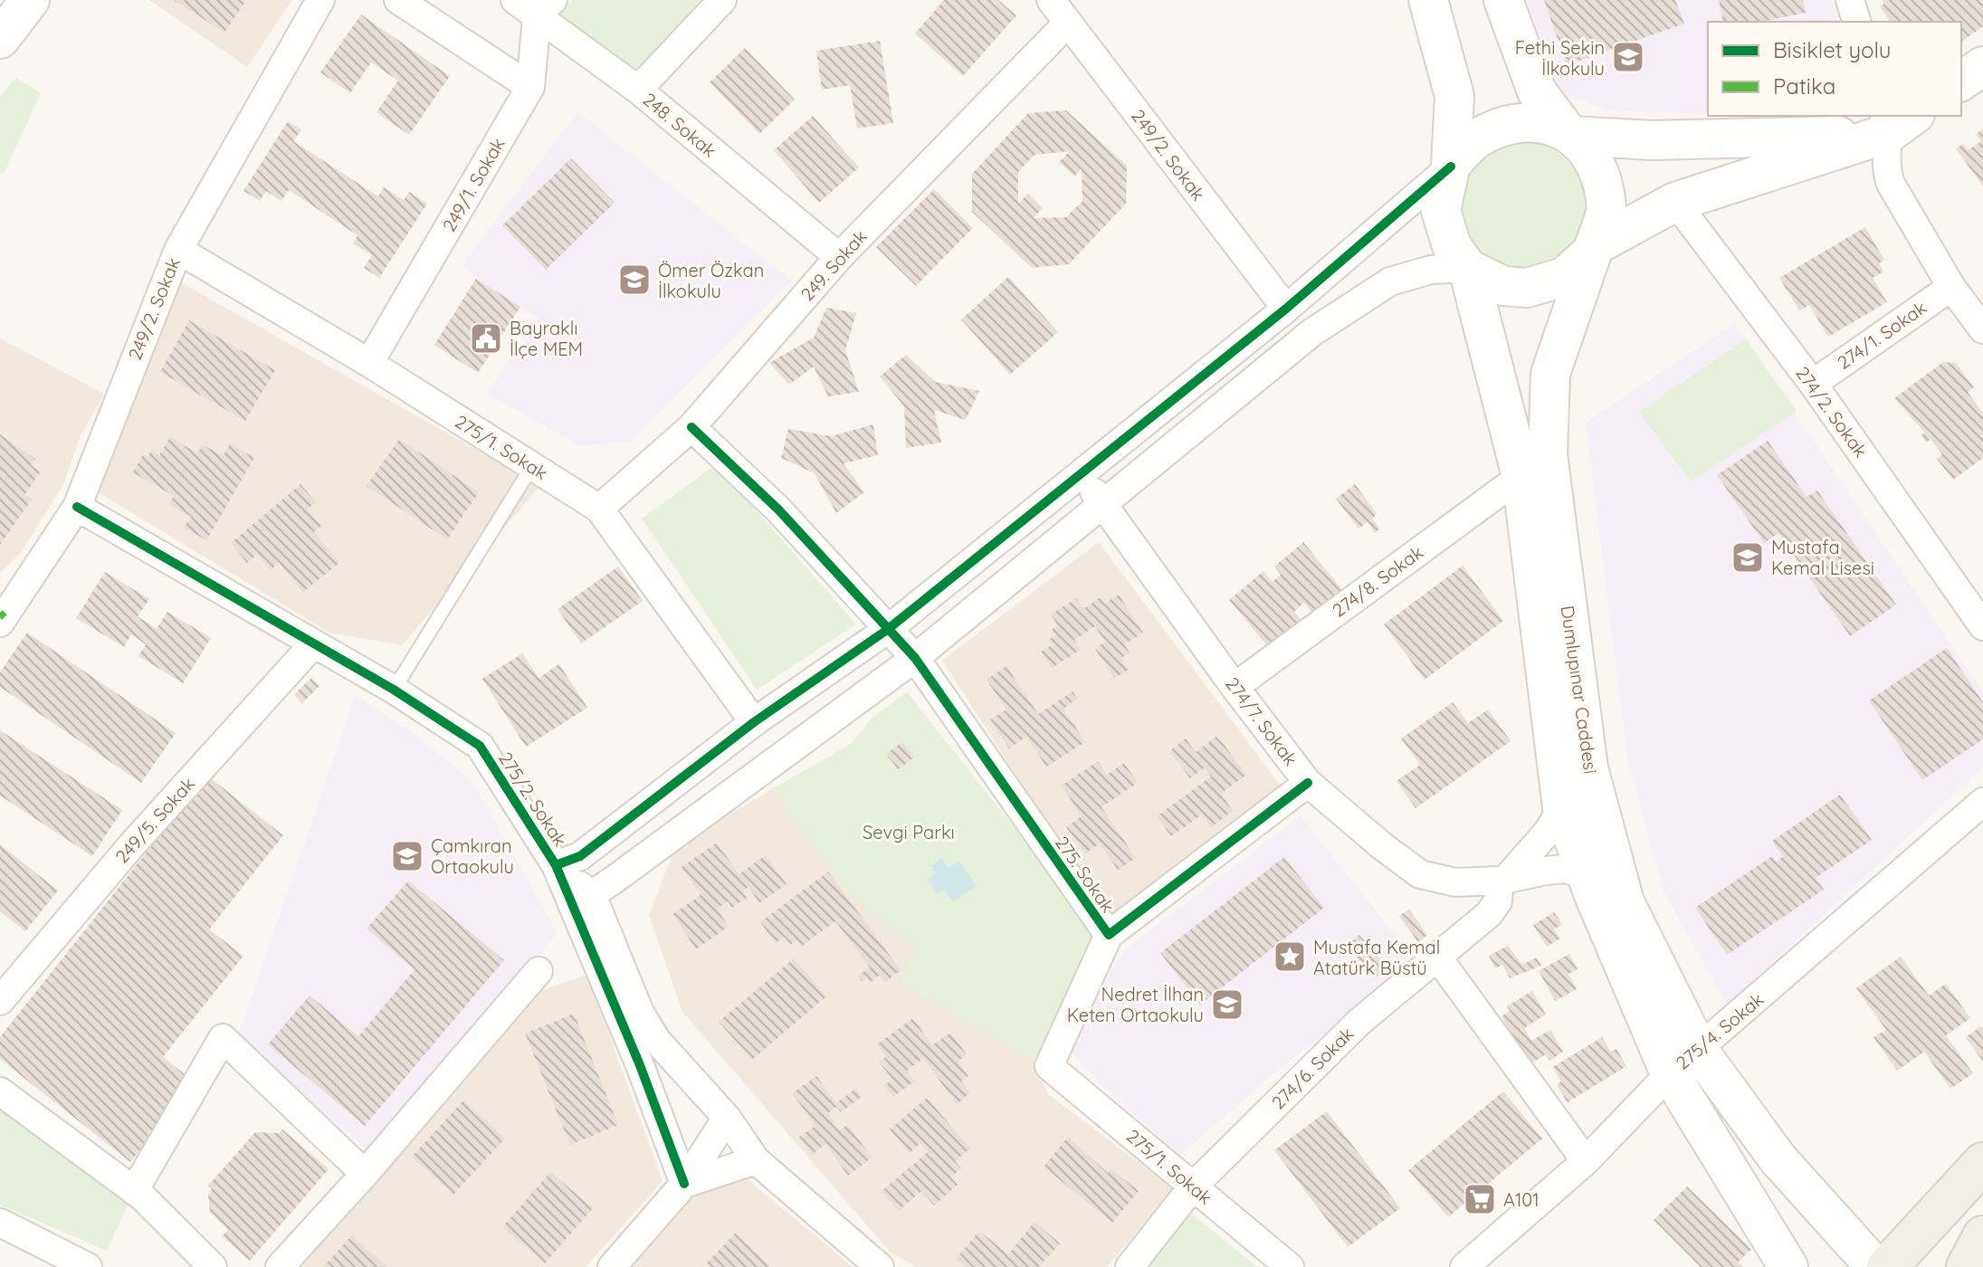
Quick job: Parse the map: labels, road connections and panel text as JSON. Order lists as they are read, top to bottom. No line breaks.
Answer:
{"streets":{"main road":["Dumlupınar Caddesi"],"street":["248. Sokak","249/2. Sokak","249/1. Sokak","249. Sokak","274/1. Sokak","274/2. Sokak","275/1. Sokak","274/8. Sokak","274/7. Sokak","275/2. Sokak","249/5. Sokak","275. Sokak","275/4. Sokak","274/6. Sokak"]},"crossings":[["248. Sokak","249/1. Sokak"],["248. Sokak","249. Sokak"],["249/2. Sokak","249. Sokak"],["249/2. Sokak","275/1. Sokak"],["249/2. Sokak","275/2. Sokak"],["249/1. Sokak","275/1. Sokak"],["249. Sokak","275/1. Sokak"],["249. Sokak","275. Sokak"],["274/1. Sokak","274/2. Sokak"],["275/1. Sokak","275. Sokak"],["275/1. Sokak","274/6. Sokak"],["274/8. Sokak","Dumlupınar Caddesi"],["274/8. Sokak","274/7. Sokak"],["Dumlupınar Caddesi","274/7. Sokak"],["Dumlupınar Caddesi","275/4. Sokak"],["274/7. Sokak","275. Sokak"],["274/7. Sokak","274/6. Sokak"],["275/2. Sokak","249/5. Sokak"]],"parks":["Sevgi Parkı"],"places":{"school or university":["Fethi Sekin İlkokulu","Ömer Özkan İlkokulu","Mustafa Kemal Lisesi","Çamkıran Ortaokulu","Nedret İlhan Keten Ortaokulu"],"public building":["Bayraklı İlçe MEM"],"place":["Mustafa Kemal Atatürk Büstü"],"supermarket":["A101"]},"legend":["Bisiklet yolu","Patika"]}
